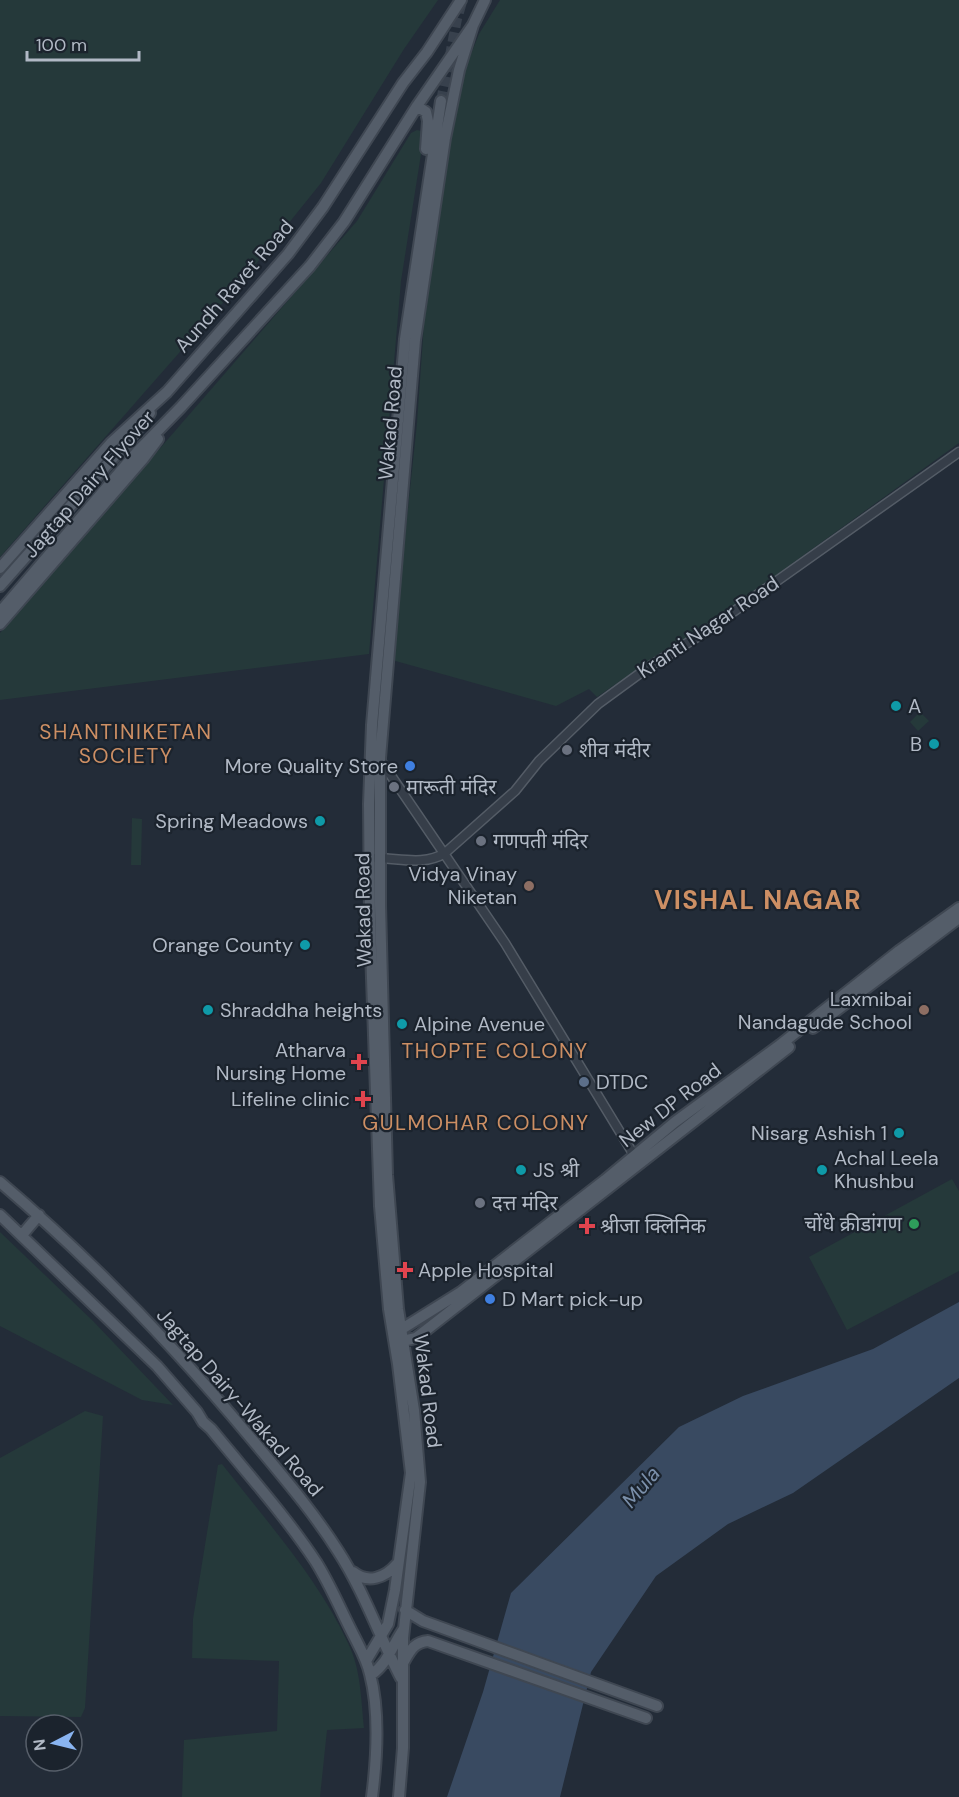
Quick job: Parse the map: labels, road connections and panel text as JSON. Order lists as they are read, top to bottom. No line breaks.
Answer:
{"streets":{"main road":["Aundh Ravet Road","Wakad Road","Jagtap Dairy Flyover","New DP Road","Jagtap Dairy-Wakad Road"],"street":["Kranti Nagar Road"]},"crossings":[["Aundh Ravet Road","Wakad Road"],["Aundh Ravet Road","Jagtap Dairy Flyover"],["Wakad Road","New DP Road"],["Wakad Road","Jagtap Dairy-Wakad Road"]],"districts":["SHANTINIKETAN SOCIETY","VISHAL NAGAR","THOPTE COLONY","GULMOHAR COLONY"],"water":["Mula"],"places":{"other":["A","B","शीव मंदीर","More Quality Store","मारूती मंदिर","Spring Meadows","गणपती मंदिर","Vidya Vinay Niketan","Orange County","Shraddha heights","Laxmibai Nandagude School","Alpine Avenue","DTDC","Nisarg Ashish 1","JS श्री","Achal Leela Khushbu","दत्त मंदिर","चोंधे क्रीडांगण","D Mart pick-up"],"health":["Atharva Nursing Home","Lifeline clinic","श्रीजा क्लिनिक","Apple Hospital"]},"scale_bar":"100 m","north":"left"}
